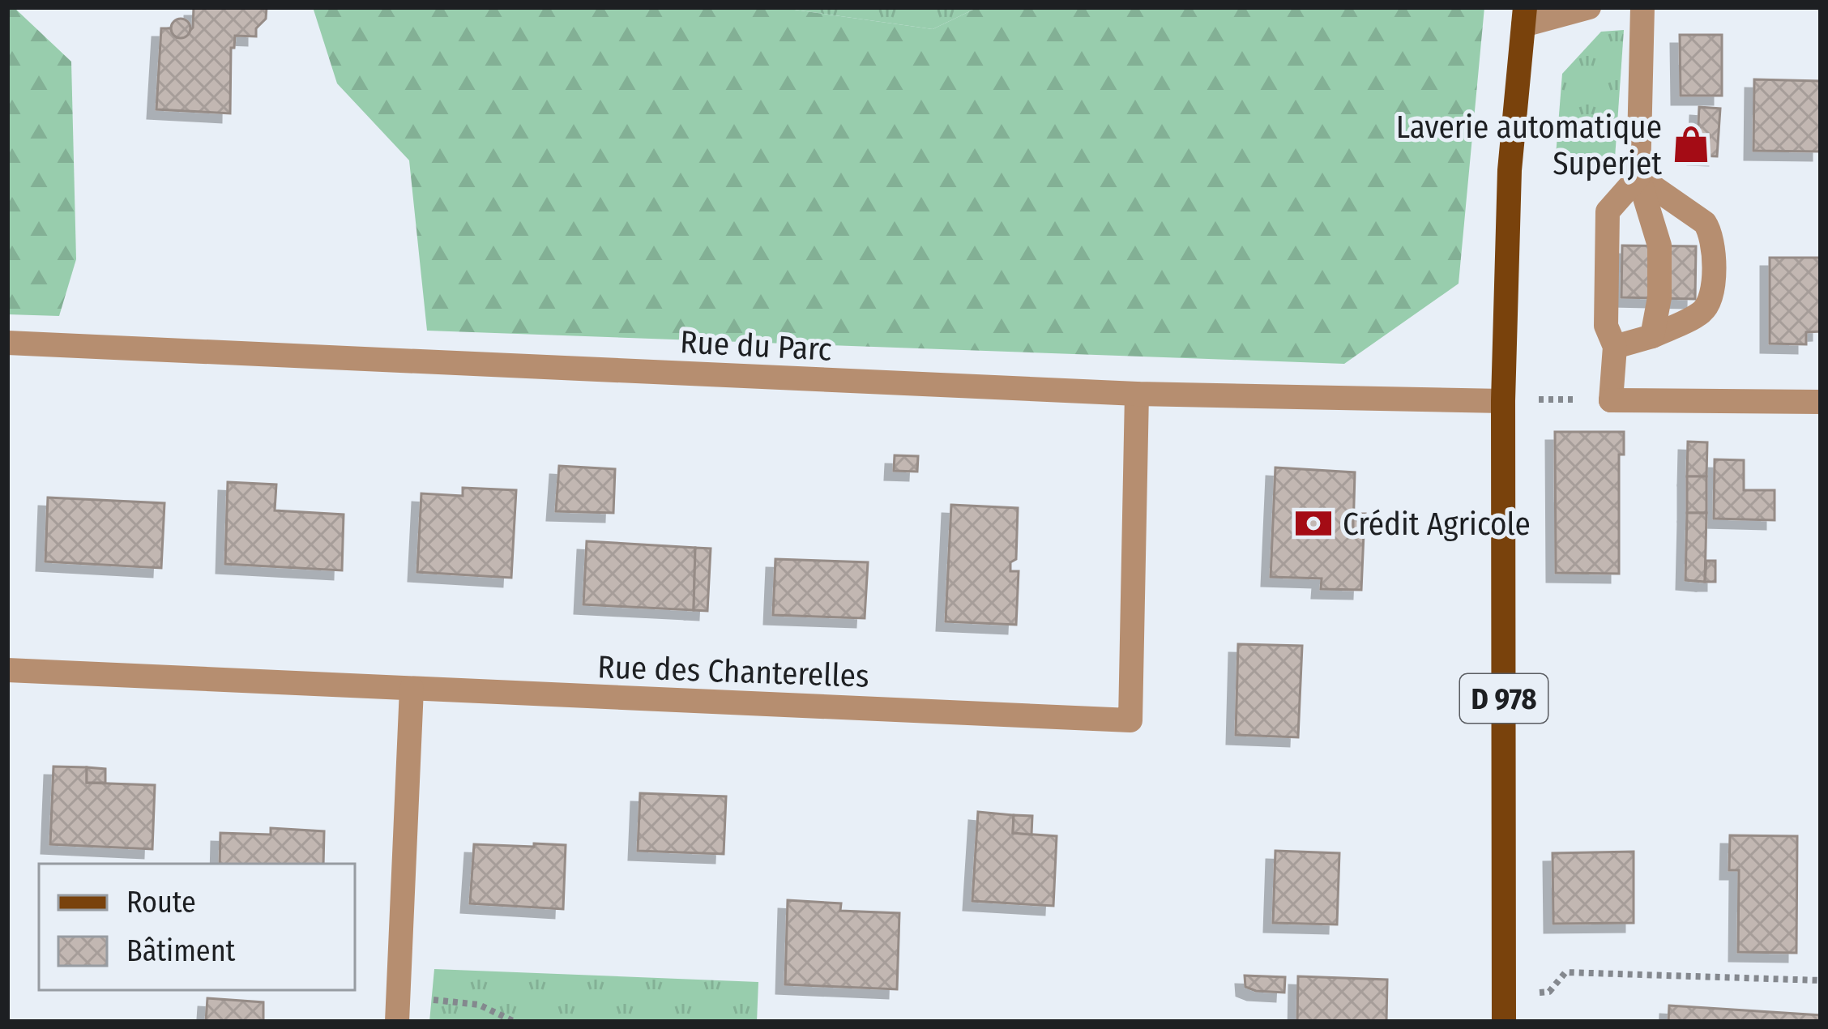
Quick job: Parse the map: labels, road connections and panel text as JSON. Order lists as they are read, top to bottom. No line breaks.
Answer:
{"streets":{"main road":["D 978"],"street":["Rue du Parc","Rue des Chanterelles"]},"crossings":[["Rue du Parc","Rue des Chanterelles"],["Rue du Parc","D 978"]],"places":{"shop":["Laverie automatique Superjet"],"bank":["Crédit Agricole"]},"legend":["Route","Bâtiment"]}
